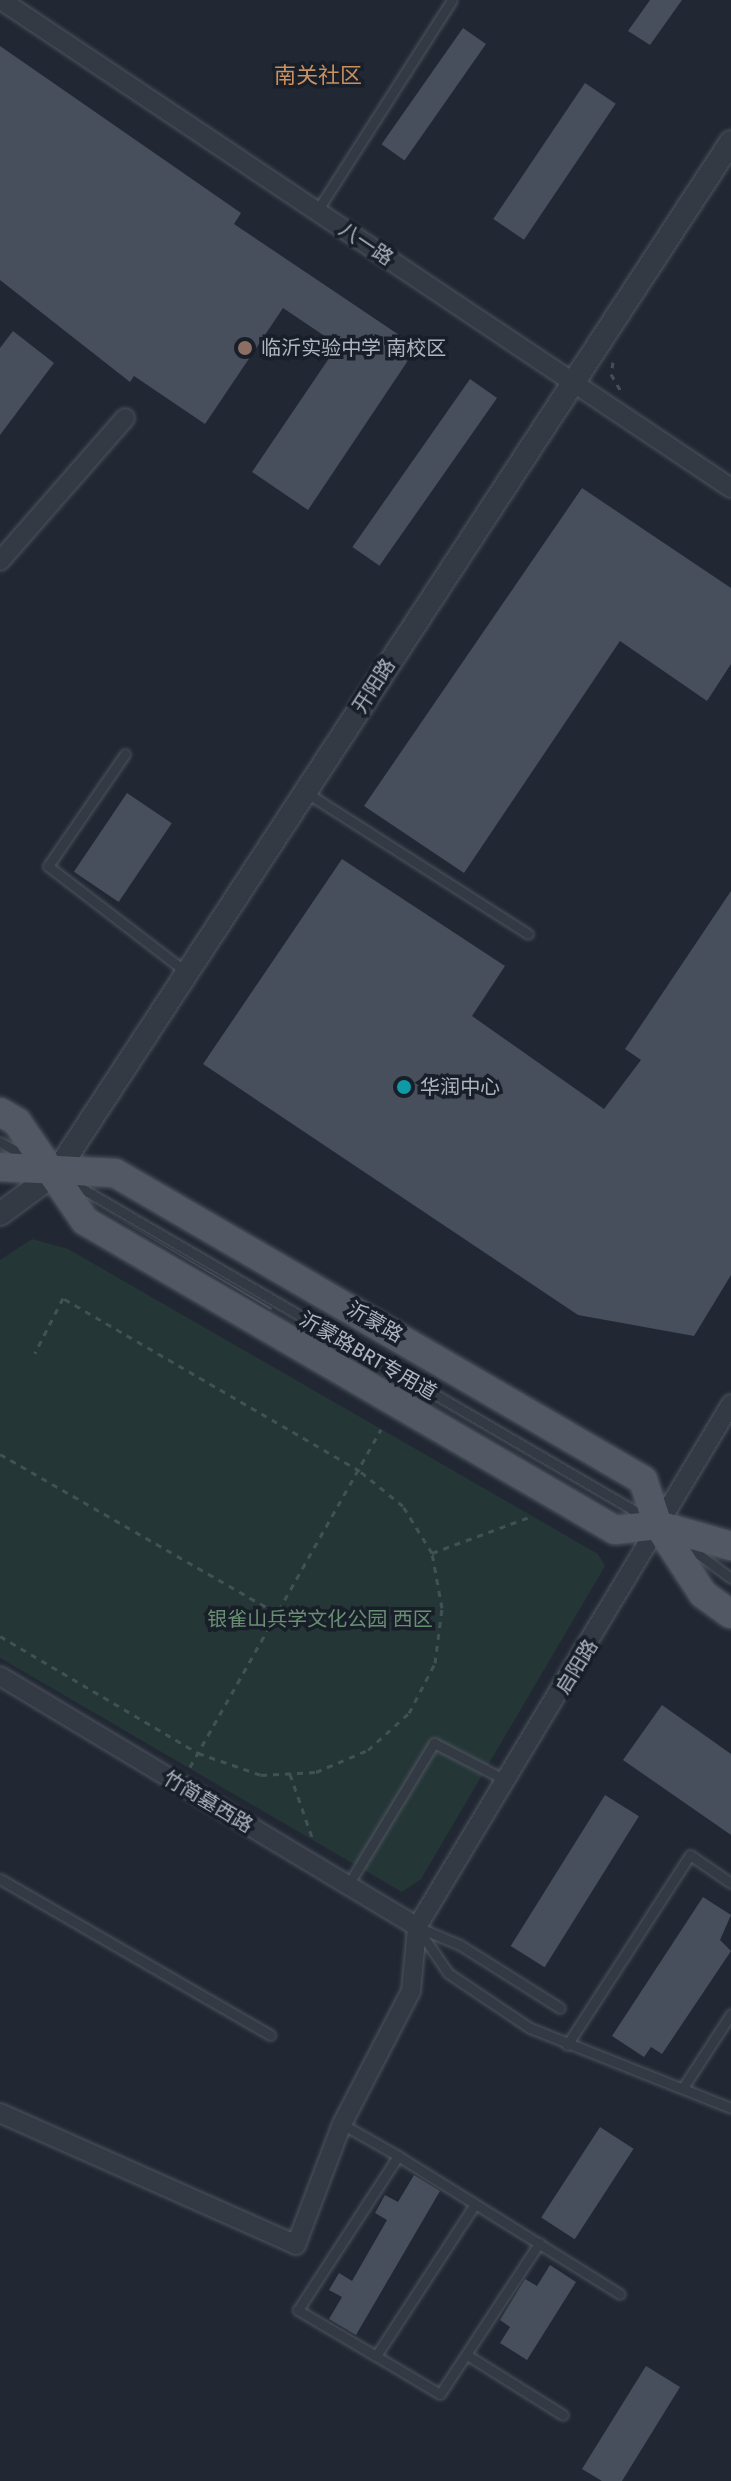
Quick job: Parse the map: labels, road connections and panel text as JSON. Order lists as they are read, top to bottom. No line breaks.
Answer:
{"streets":{"main road":["沂蒙路"],"street":["八一路","开阳路","启阳路","竹简墓西路"]},"crossings":[["八一路","开阳路"],["开阳路","沂蒙路"],["沂蒙路","启阳路"],["启阳路","竹简墓西路"]],"districts":["南关社区"],"parks":["银雀山兵学文化公园 西区"],"places":["临沂实验中学 南校区","华润中心"]}
